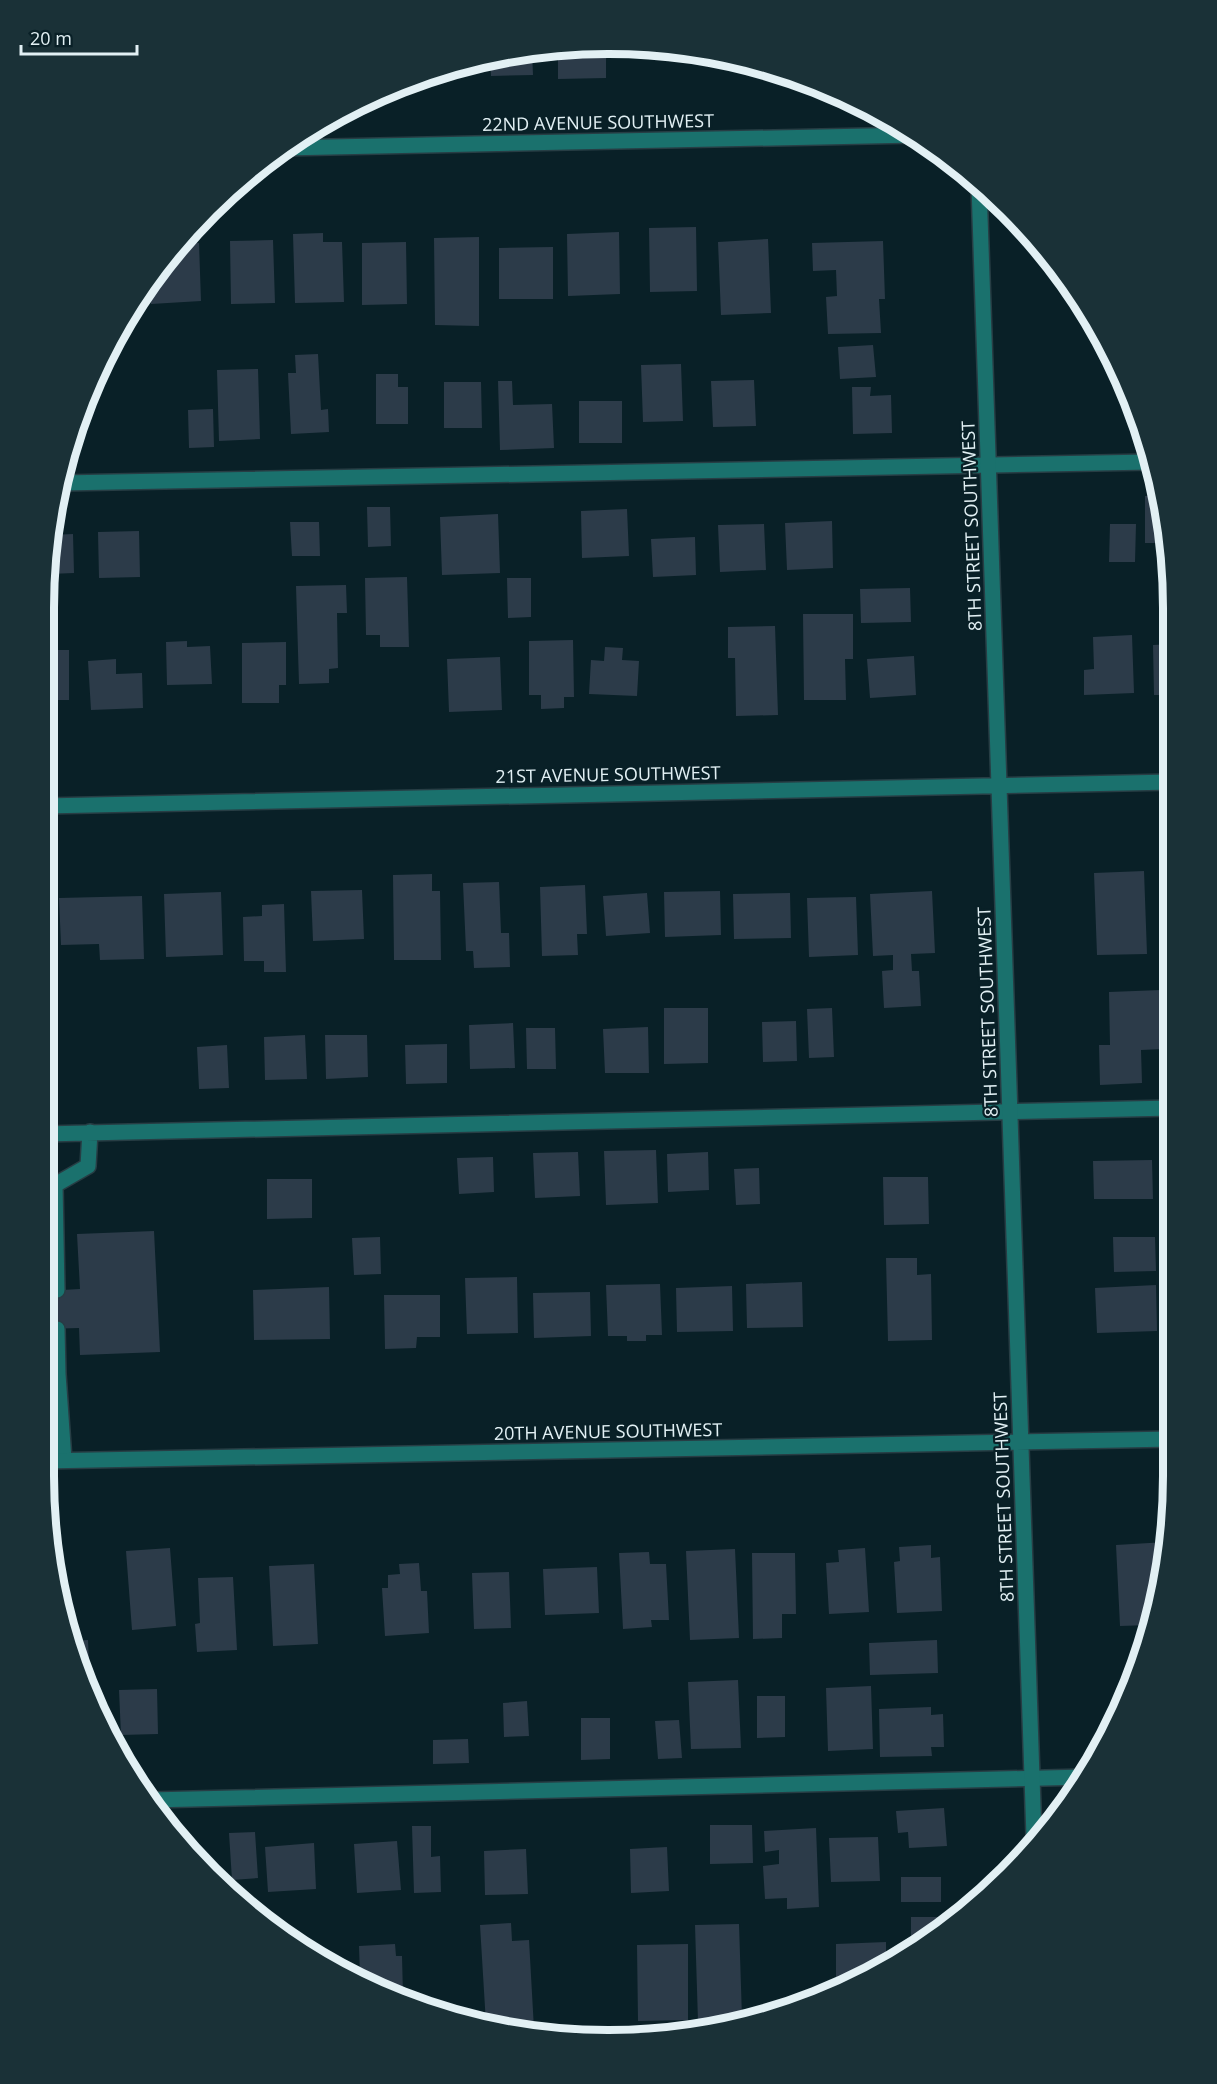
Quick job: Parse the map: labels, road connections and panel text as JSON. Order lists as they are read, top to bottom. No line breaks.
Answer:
{"streets":{"street":["22ND AVENUE SOUTHWEST","8TH STREET SOUTHWEST","21ST AVENUE SOUTHWEST","20TH AVENUE SOUTHWEST"]},"crossings":[["8TH STREET SOUTHWEST","21ST AVENUE SOUTHWEST"],["8TH STREET SOUTHWEST","20TH AVENUE SOUTHWEST"]],"scale_bar":"20 m"}
